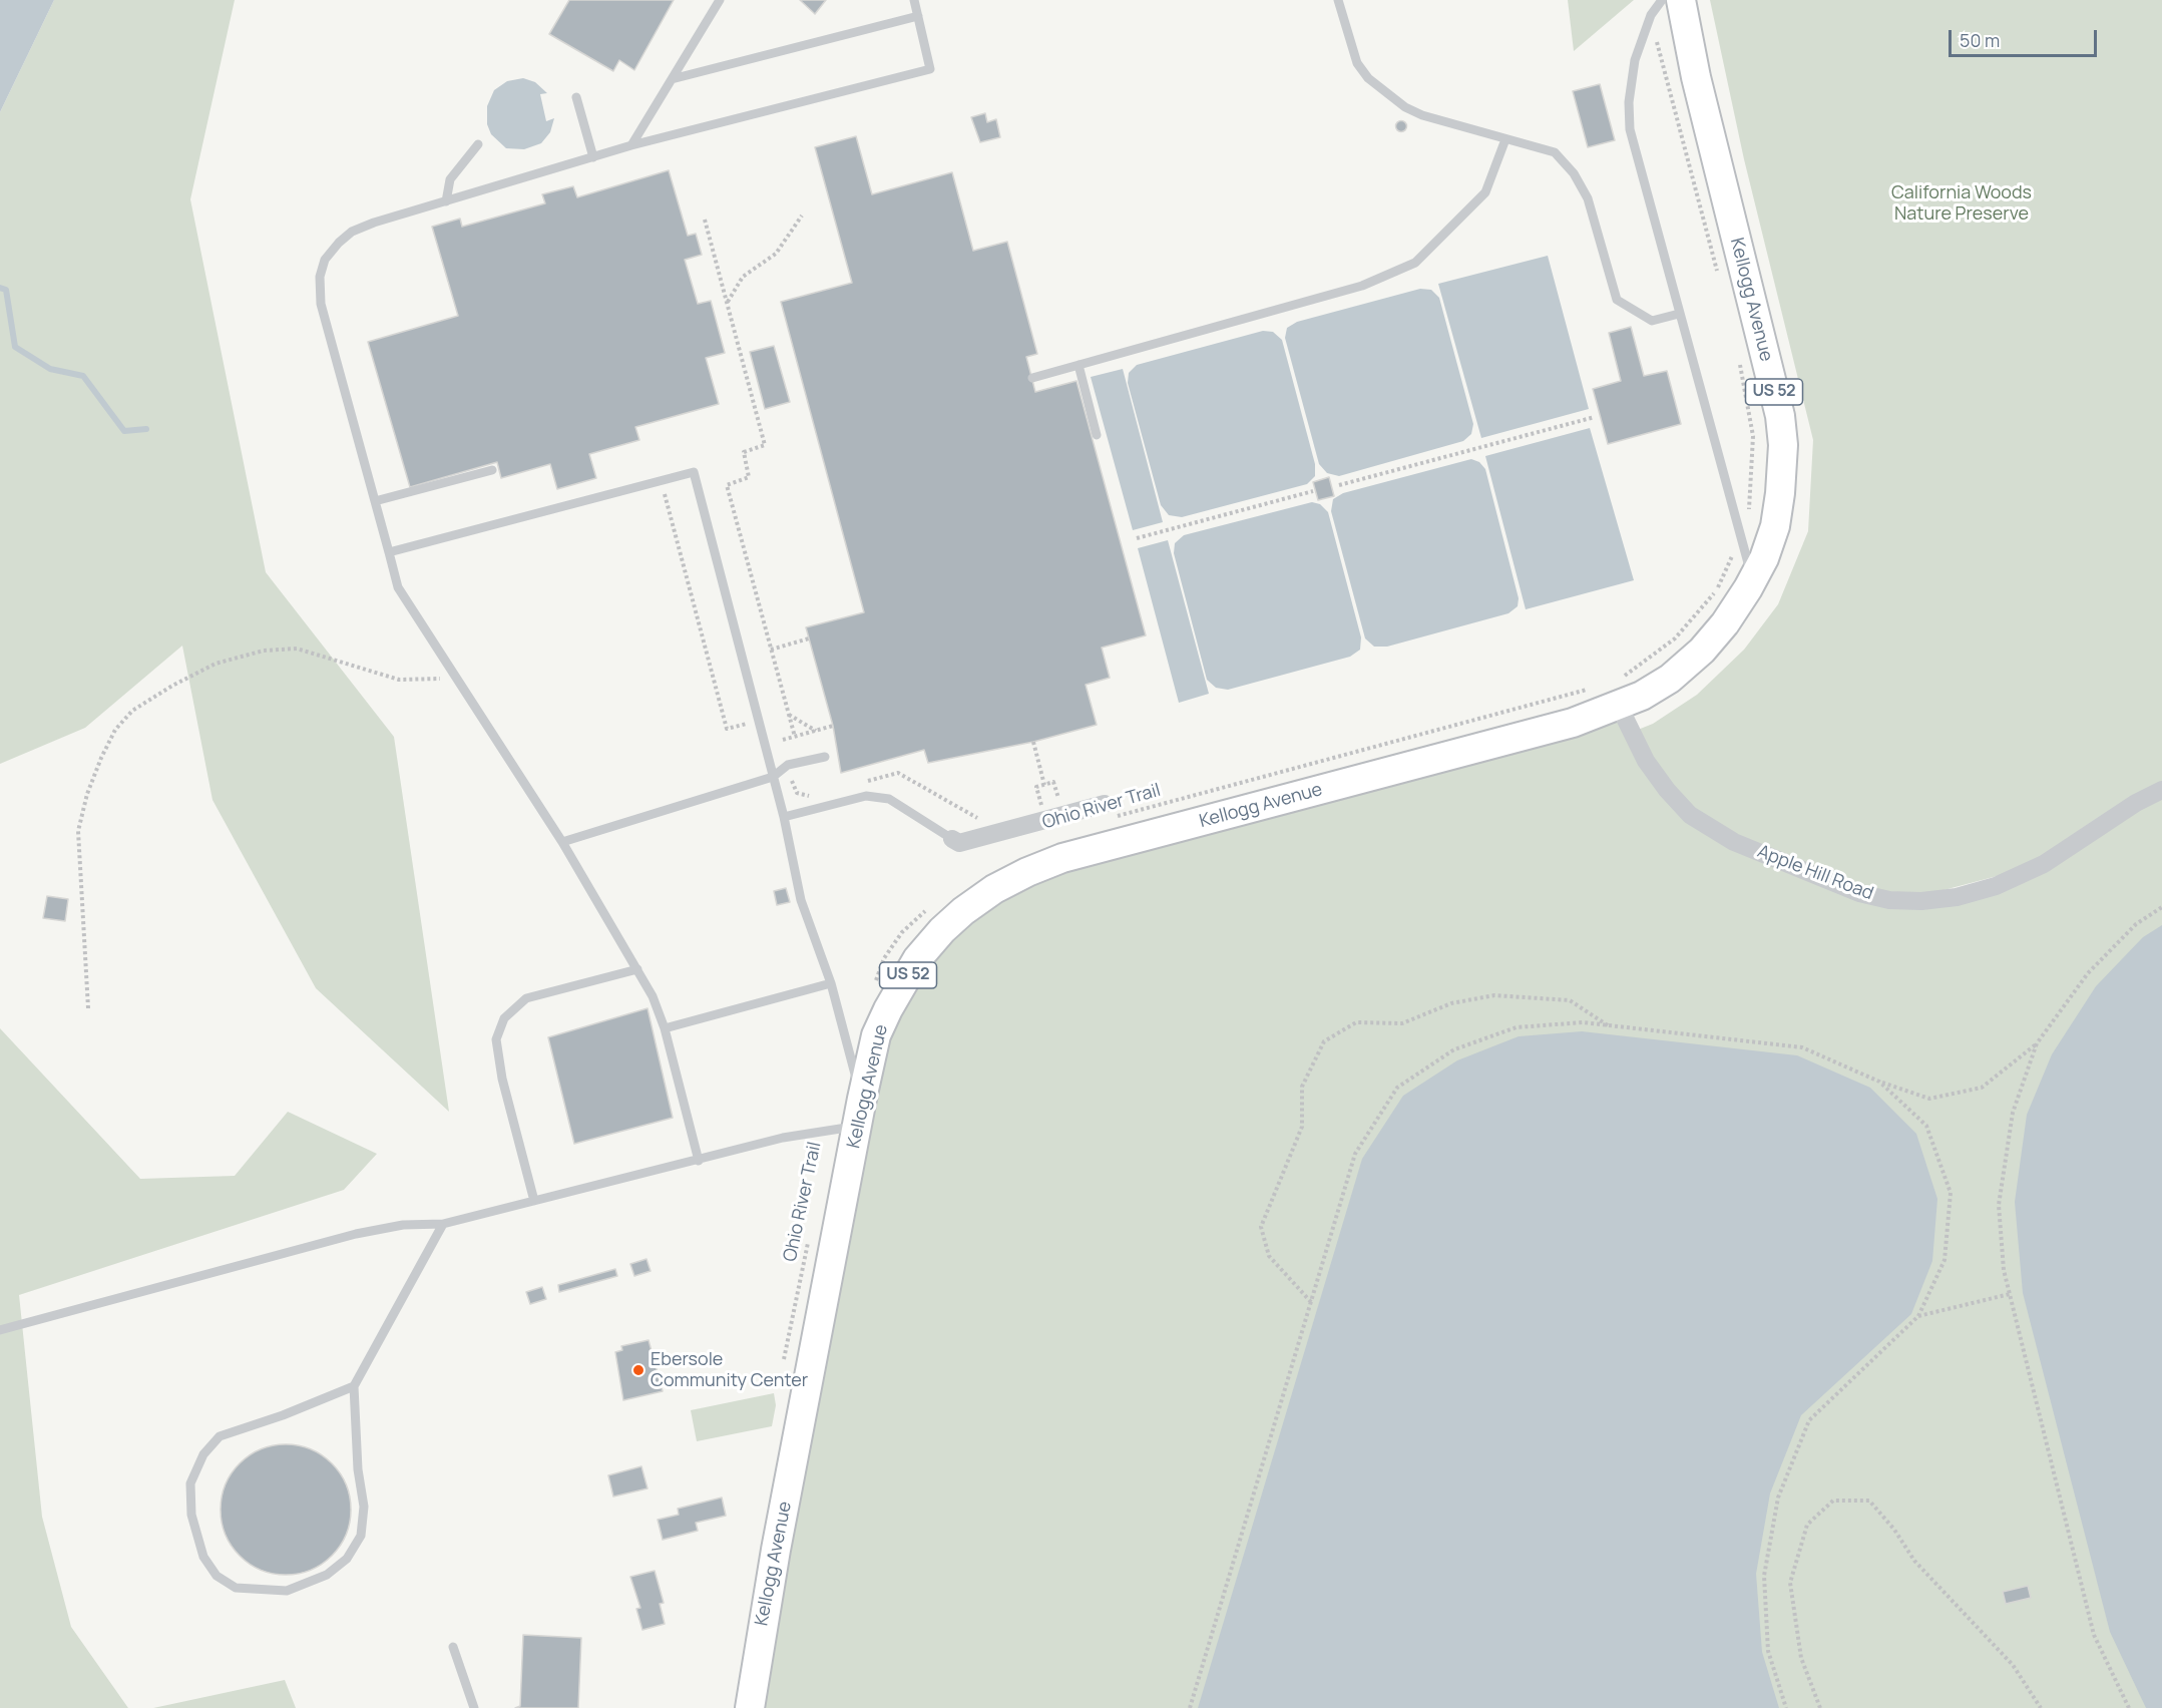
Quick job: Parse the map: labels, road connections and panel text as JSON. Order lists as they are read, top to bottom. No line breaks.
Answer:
{"streets":{"main road":["Kellogg Avenue","US 52"],"street":["Apple Hill Road"],"path":["Ohio River Trail"]},"crossings":[["Kellogg Avenue","Apple Hill Road"]],"parks":["California Woods Nature Preserve"],"places":["Ebersole Community Center"],"scale_bar":"50 m"}
